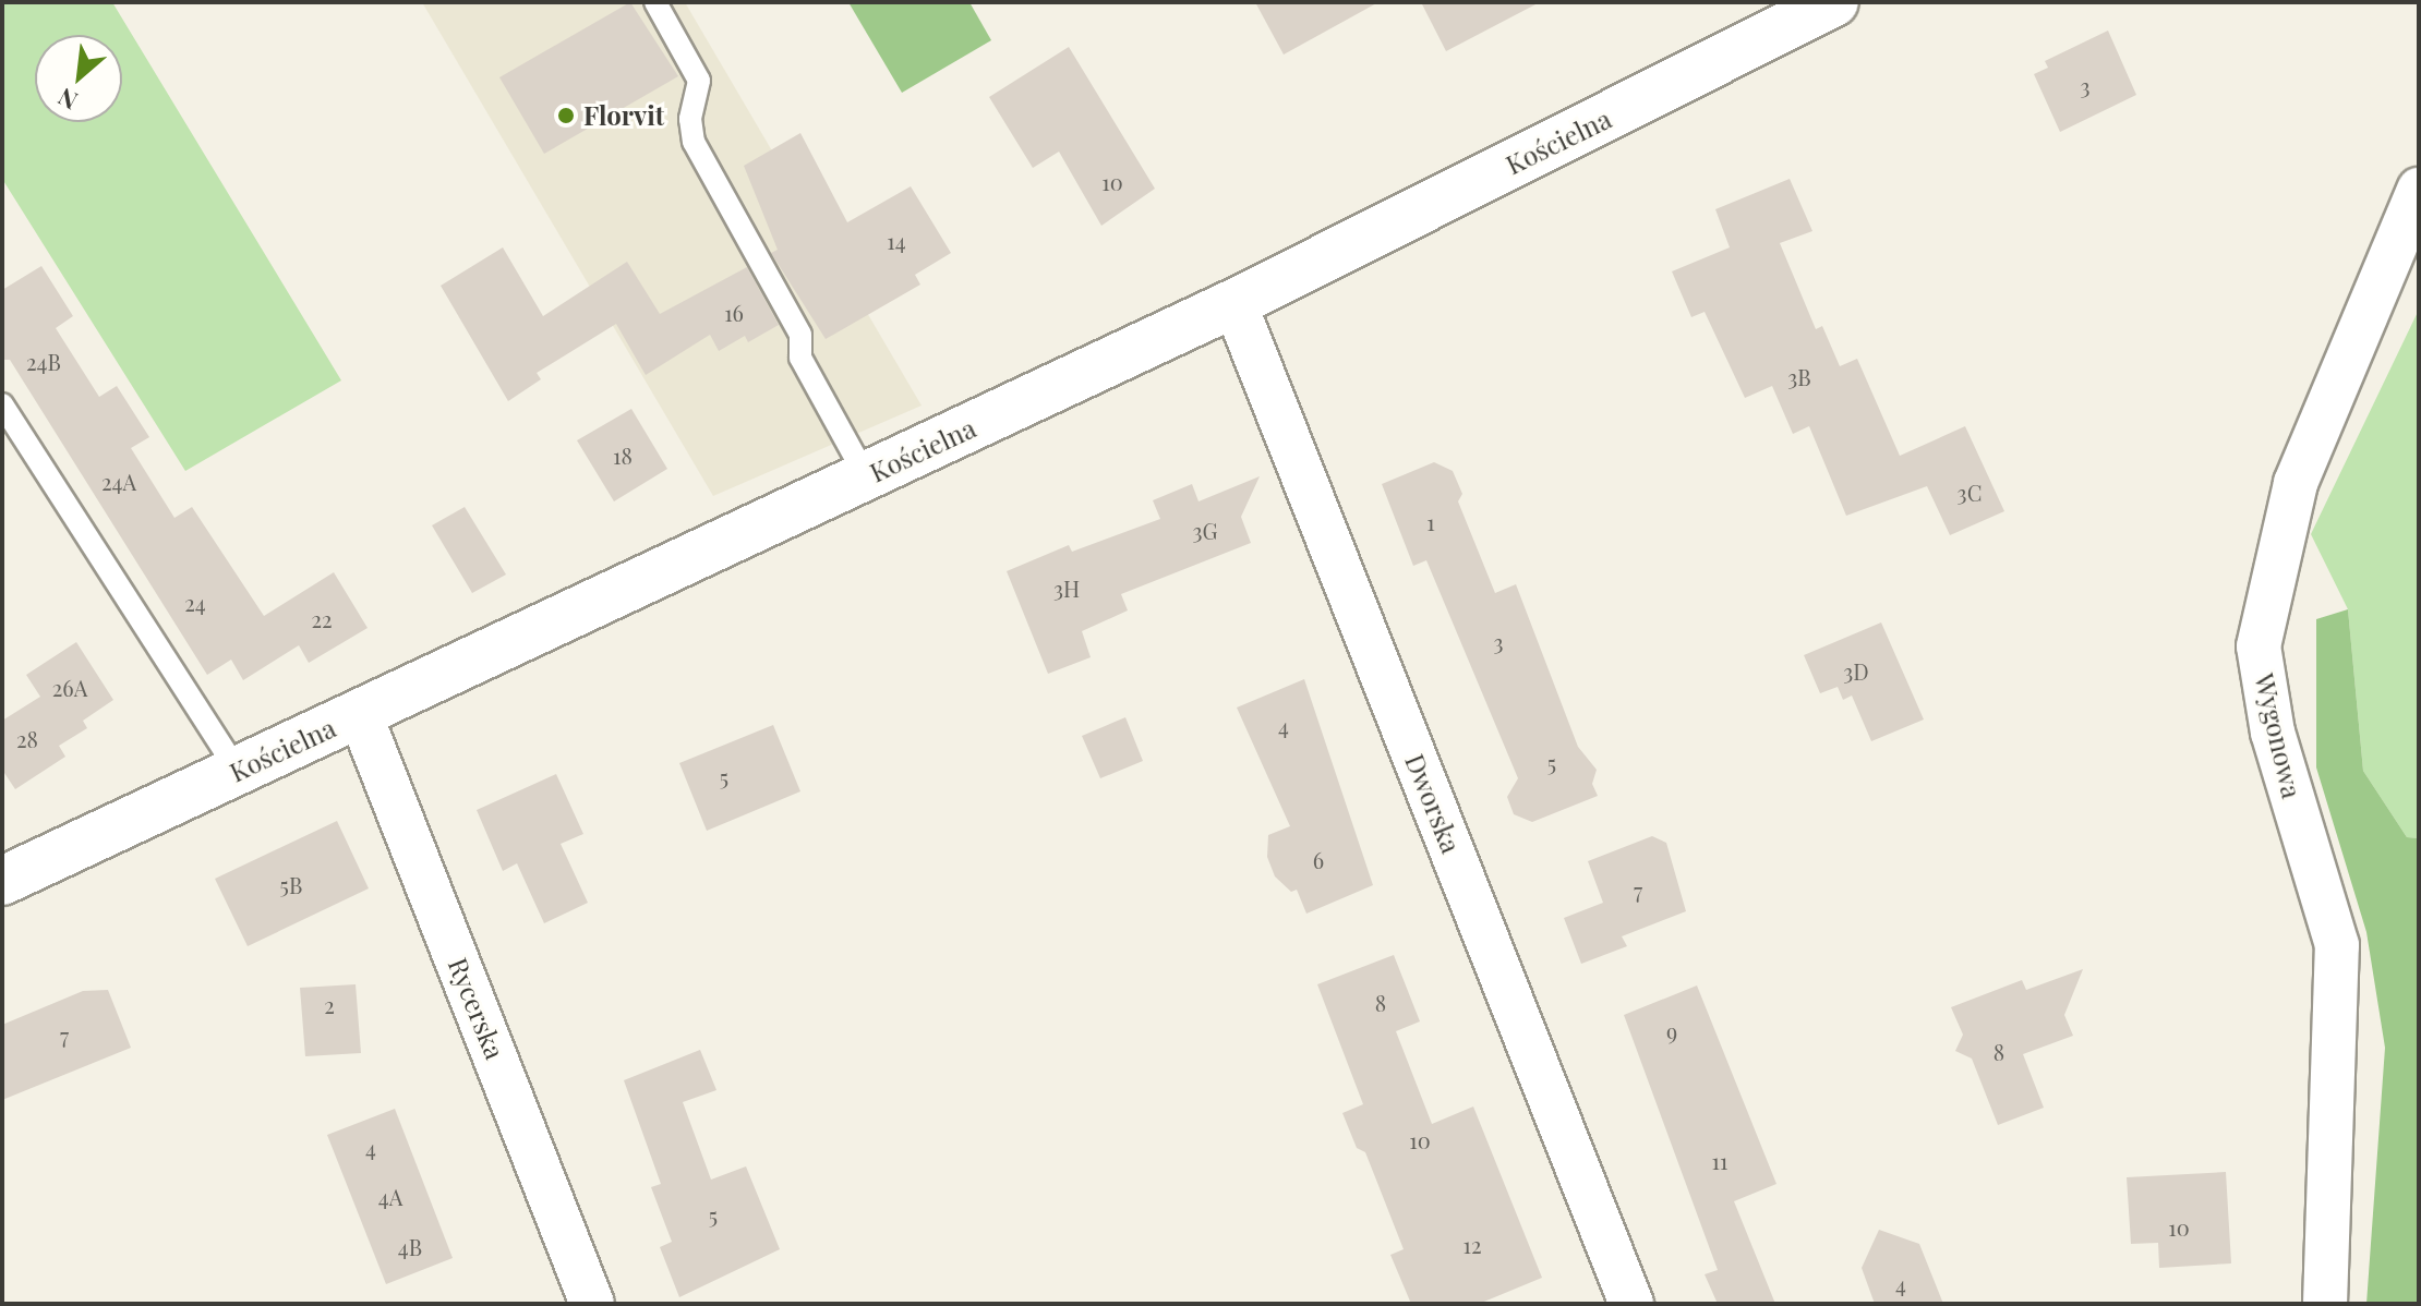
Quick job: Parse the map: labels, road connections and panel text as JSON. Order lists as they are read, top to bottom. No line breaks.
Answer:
{"streets":{"street":["Kościelna","Wygonowa","Dworska","Rycerska"]},"crossings":[["Kościelna","Dworska"],["Kościelna","Rycerska"]],"places":["Florvit"],"house_numbers":["3","10","14","16","24B","3B","18","24A","3C","1","3G","3H","24","22","3","3D","26A","4","28","5","5","6","5B","7","8","2","9","7","8","10","4","11","4A","5","10","12","4B","4"],"north":"bottom left"}
